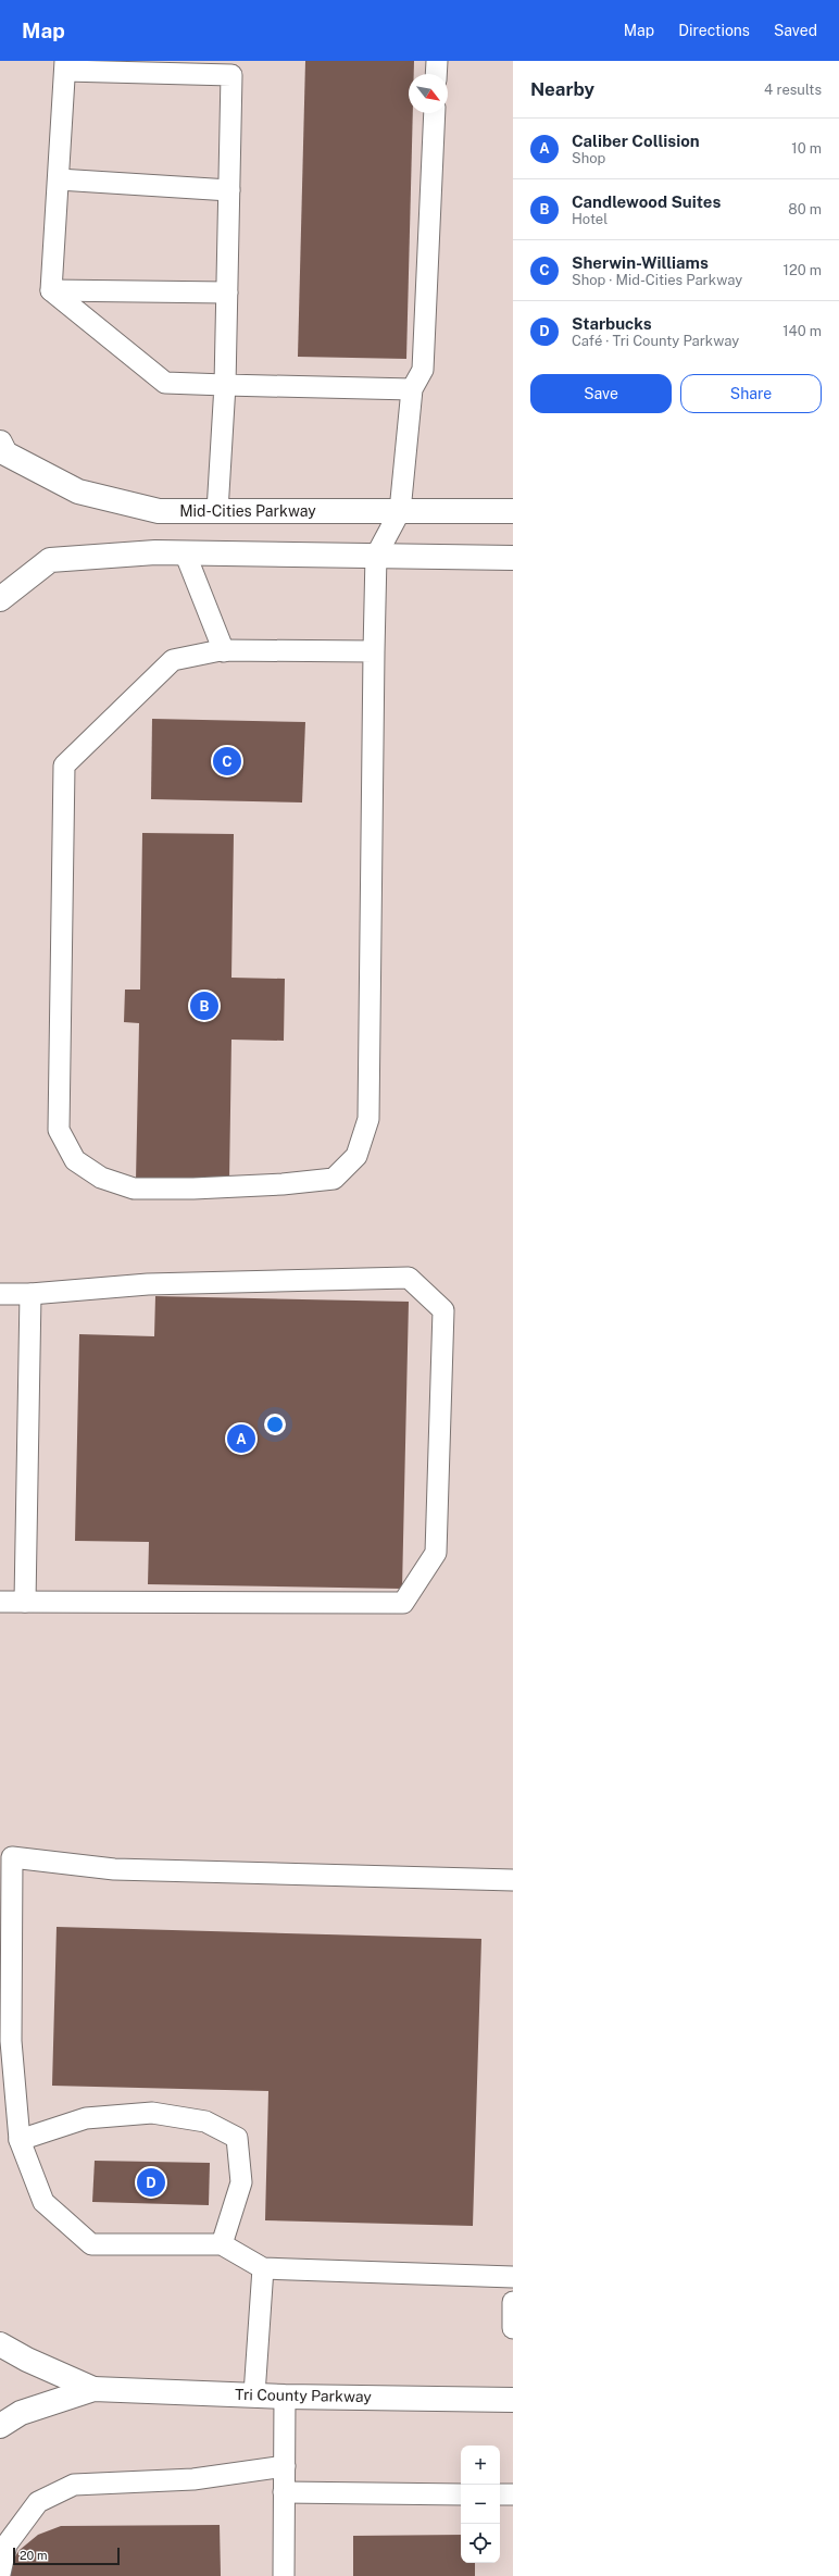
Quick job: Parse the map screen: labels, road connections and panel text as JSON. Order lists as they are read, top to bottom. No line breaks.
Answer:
{"streets":{"street":["Mid-Cities Parkway","Tri County Parkway"]},"scale_bar":"20 m","north":"bottom right","page":{"header":"Map","nav":["Map","Directions","Saved"],"heading":["Nearby","4 results"],"list":[{"mark":"A","name":"Caliber Collision","note":"Shop","value":"10 m"},{"mark":"B","name":"Candlewood Suites","note":"Hotel","value":"80 m"},{"mark":"C","name":"Sherwin-Williams","note":"Shop · Mid-Cities Parkway","value":"120 m"},{"mark":"D","name":"Starbucks","note":"Café · Tri County Parkway","value":"140 m"}],"buttons":["Save","Share"],"pins":["C","B","A","D"],"map_buttons":["+","−"],"scale":"20 m"}}
